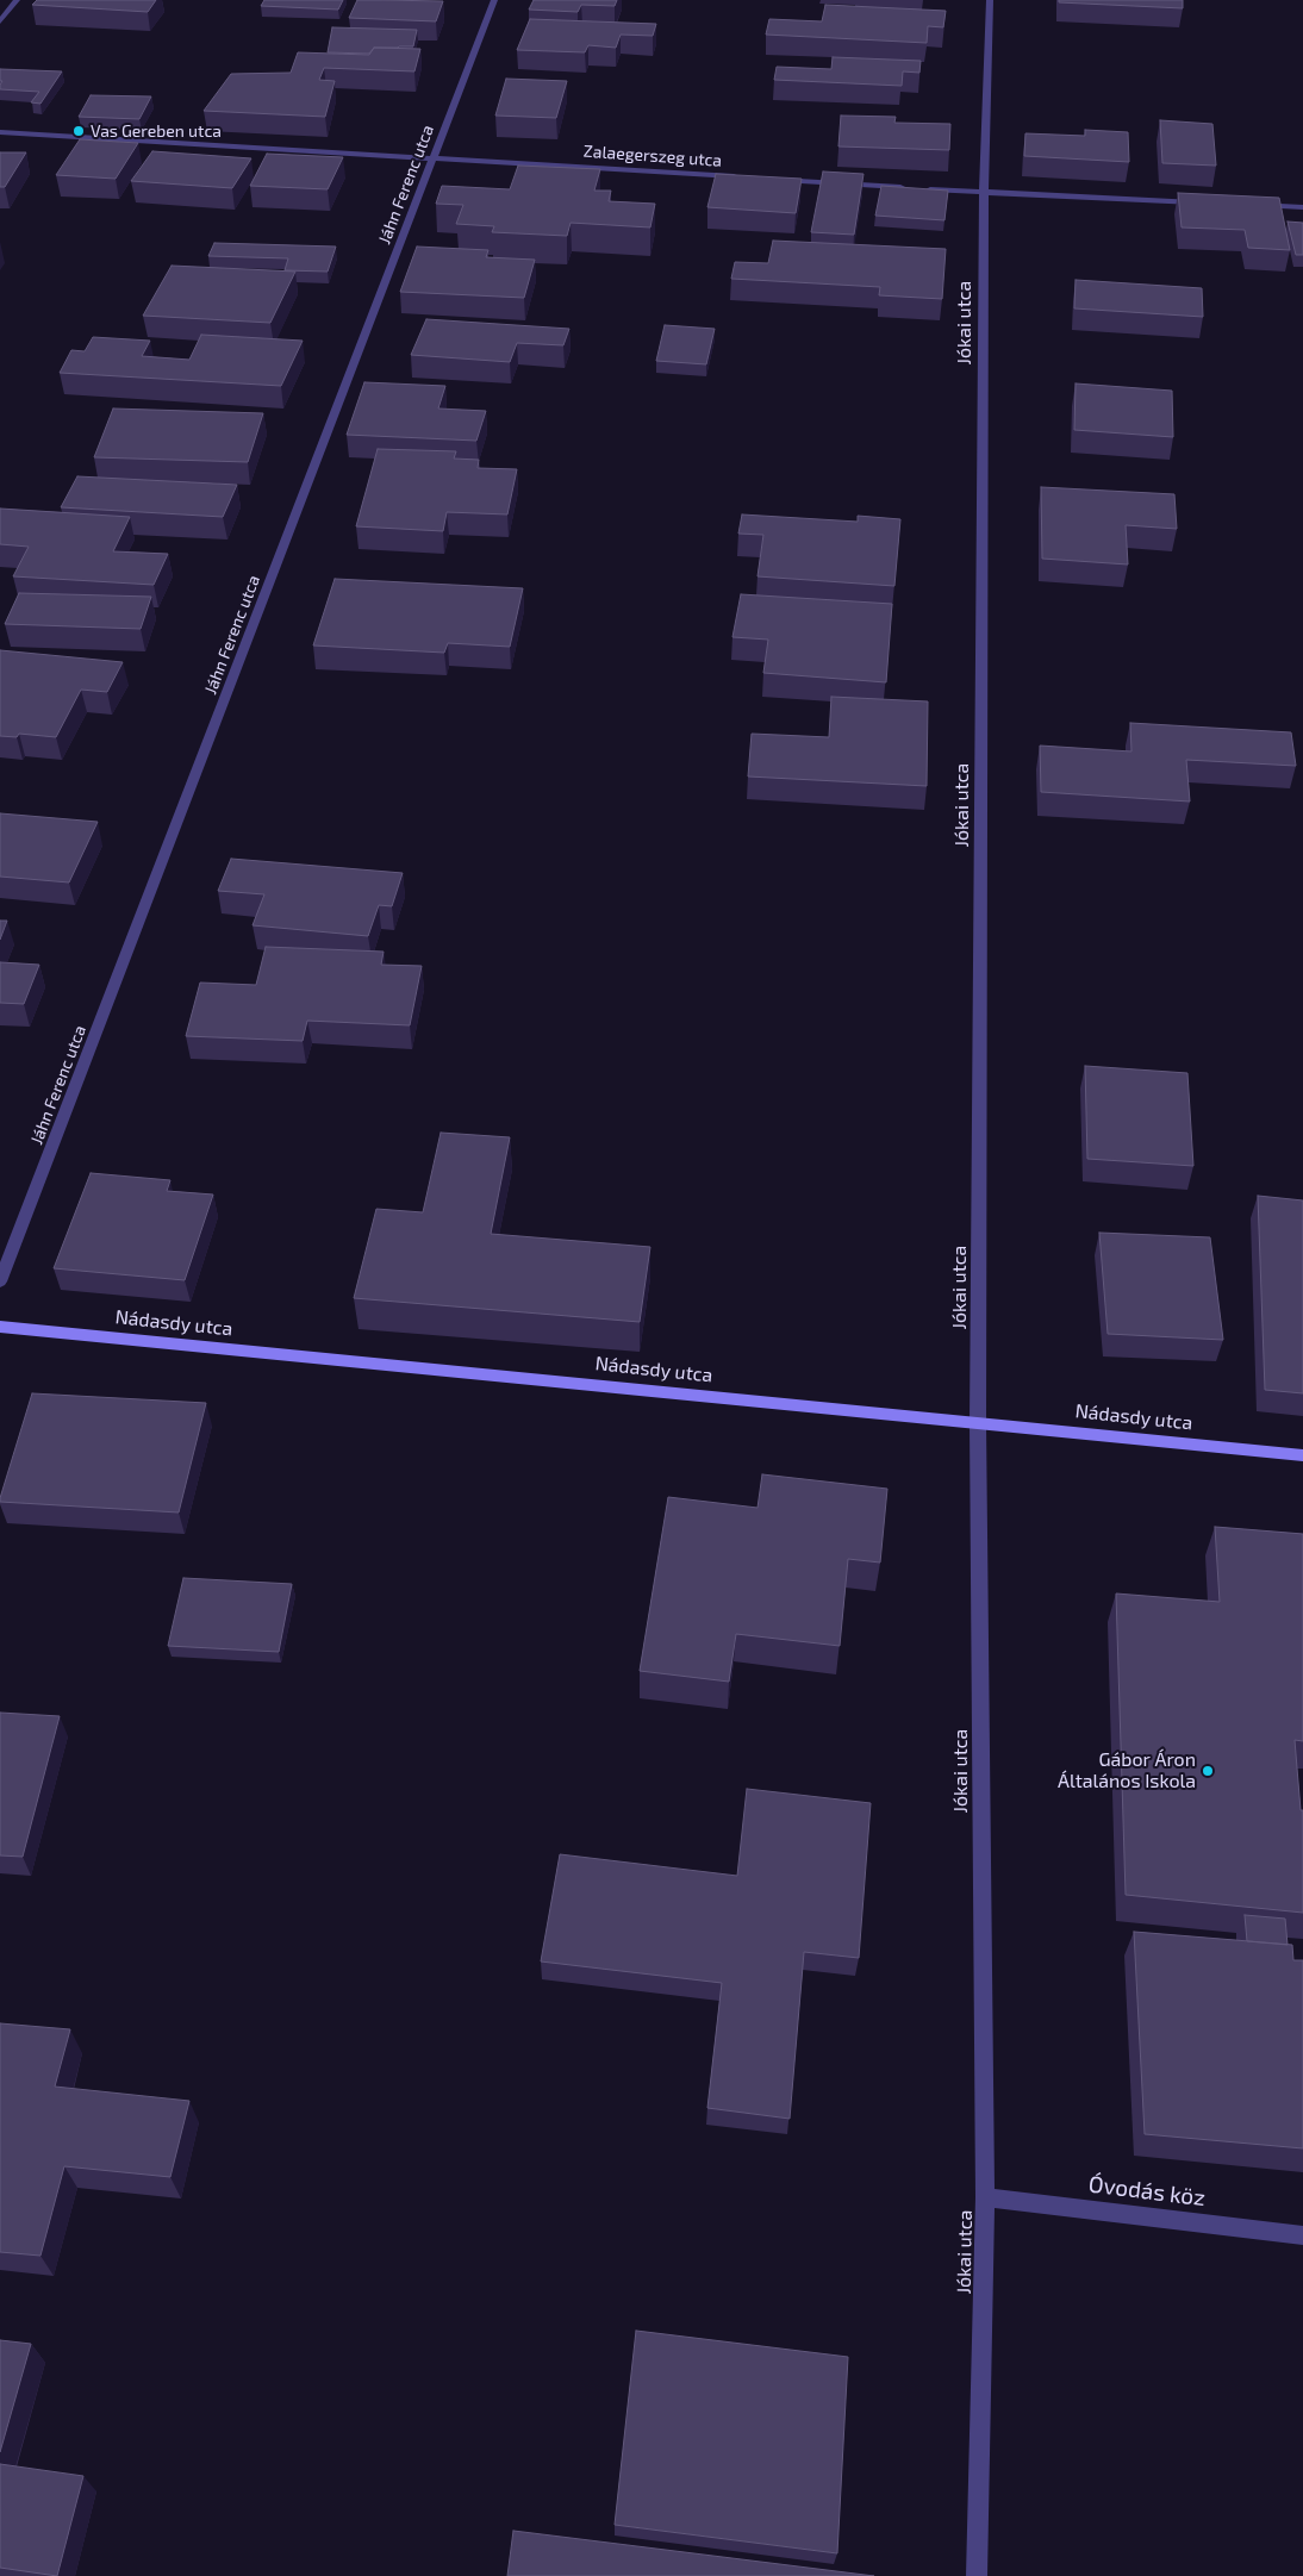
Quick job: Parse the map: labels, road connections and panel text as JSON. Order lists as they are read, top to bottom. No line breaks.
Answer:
{"streets":{"street":["Zalaegerszeg utca","Jáhn Ferenc utca","Jókai utca","Nádasdy utca","Óvodás köz"]},"crossings":[["Zalaegerszeg utca","Jáhn Ferenc utca"],["Jókai utca","Nádasdy utca"],["Jókai utca","Óvodás köz"]],"places":["Vas Gereben utca","Gábor Áron Általános Iskola"]}
